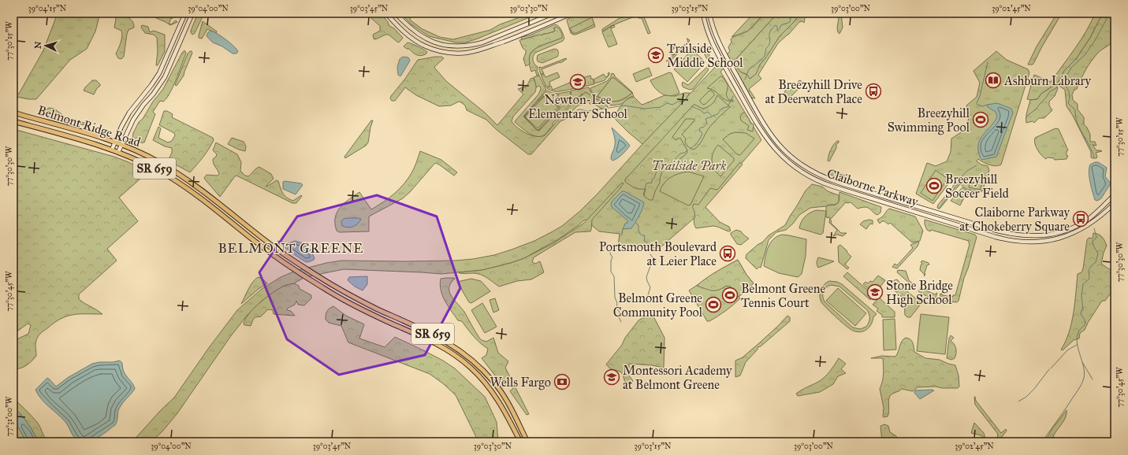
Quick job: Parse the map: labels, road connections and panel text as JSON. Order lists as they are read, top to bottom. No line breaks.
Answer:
{"streets":{"main road":["Belmont Ridge Road","SR 659","Claiborne Parkway"]},"districts":["BELMONT GREENE"],"parks":["Trailside Park"],"places":{"school or university":["Trailside Middle School","Newton-Lee Elementary School","Stone Bridge High School","Montessori Academy at Belmont Greene"],"library":["Ashburn Library"],"bus stop":["Breezyhill Drive at Deerwatch Place","Claiborne Parkway at Chokeberry Square","Portsmouth Boulevard at Leier Place"],"sports":["Breezyhill Swimming Pool","Breezyhill Soccer Field","Belmont Greene Tennis Court","Belmont Greene Community Pool"],"bank":["Wells Fargo"]},"north":"left","coordinates":["39°04'15\"N","39°04'00\"N","39°03'45\"N","39°03'30\"N","39°03'15\"N","39°03'00\"N","39°02'45\"N","77°30'15\"W","77°30'30\"W","77°30'45\"W","77°31'00\"W"]}
